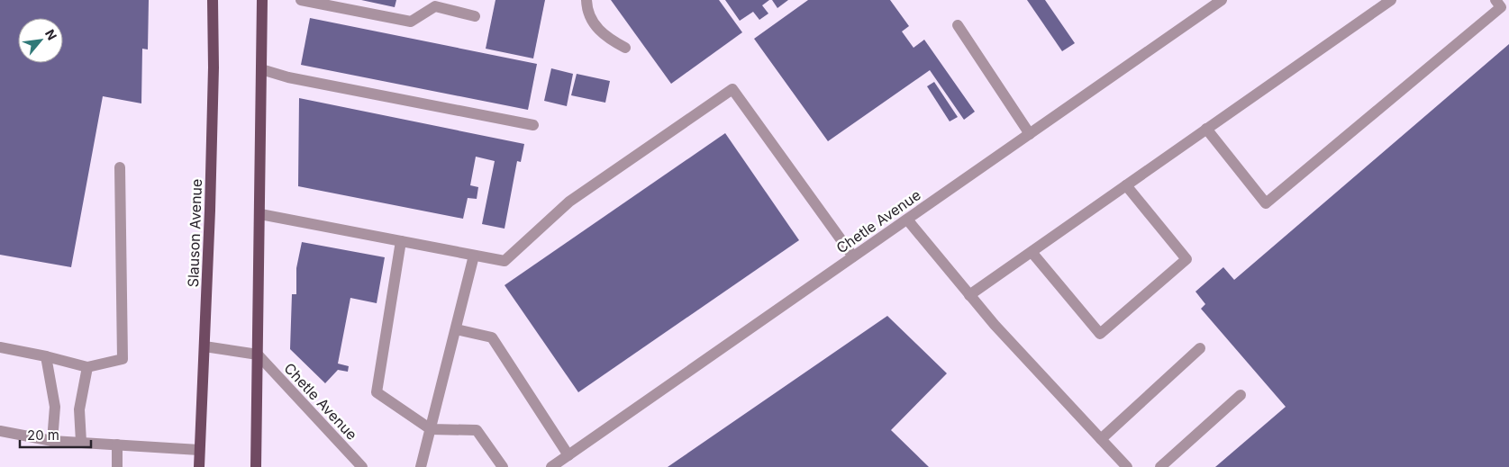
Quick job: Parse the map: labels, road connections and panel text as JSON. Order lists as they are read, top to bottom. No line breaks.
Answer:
{"streets":{"main road":["Slauson Avenue"],"street":["Chetle Avenue"]},"scale_bar":"20 m","north":"top right"}
